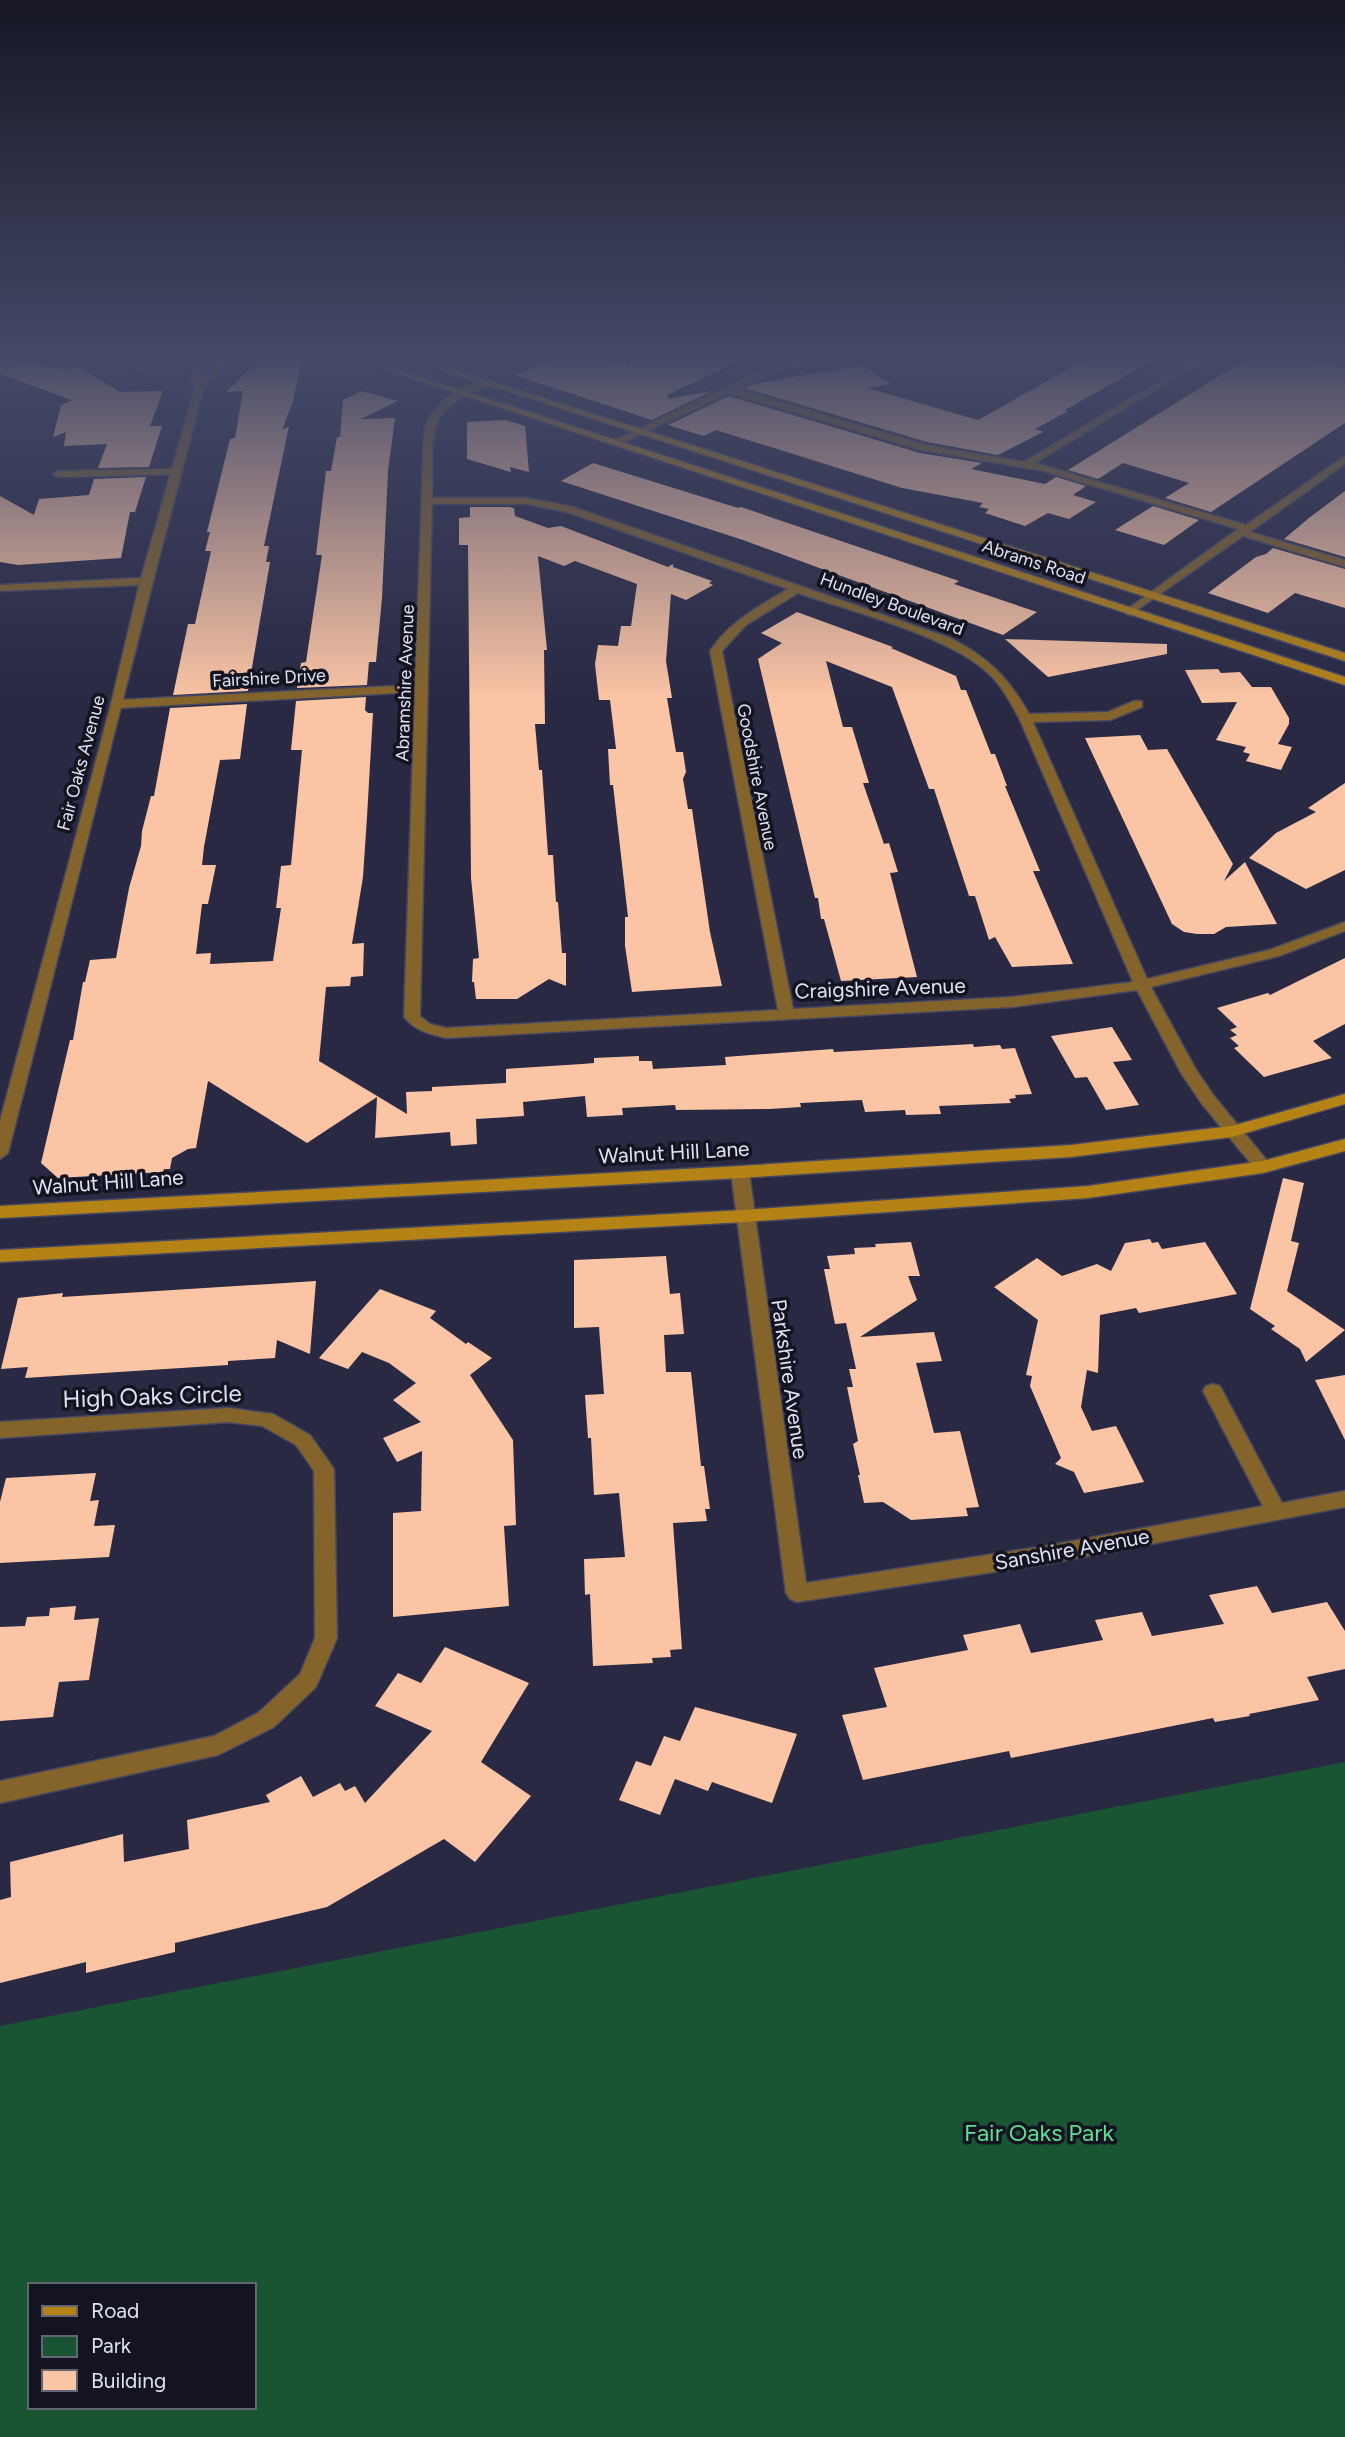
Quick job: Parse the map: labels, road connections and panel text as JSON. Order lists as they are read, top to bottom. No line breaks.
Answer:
{"streets":{"main road":["Abrams Road","Walnut Hill Lane"],"street":["Hundley Boulevard","Fairshire Drive","Abramshire Avenue","Fair Oaks Avenue","Goodshire Avenue","Craigshire Avenue","Parkshire Avenue","High Oaks Circle","Sanshire Avenue"]},"crossings":[["Hundley Boulevard","Abramshire Avenue"],["Hundley Boulevard","Goodshire Avenue"],["Hundley Boulevard","Craigshire Avenue"],["Hundley Boulevard","Walnut Hill Lane"],["Fairshire Drive","Abramshire Avenue"],["Fairshire Drive","Fair Oaks Avenue"],["Abramshire Avenue","Craigshire Avenue"],["Goodshire Avenue","Craigshire Avenue"],["Walnut Hill Lane","Parkshire Avenue"],["Parkshire Avenue","Sanshire Avenue"]],"parks":["Fair Oaks Park"],"legend":["Road","Park","Building"]}
